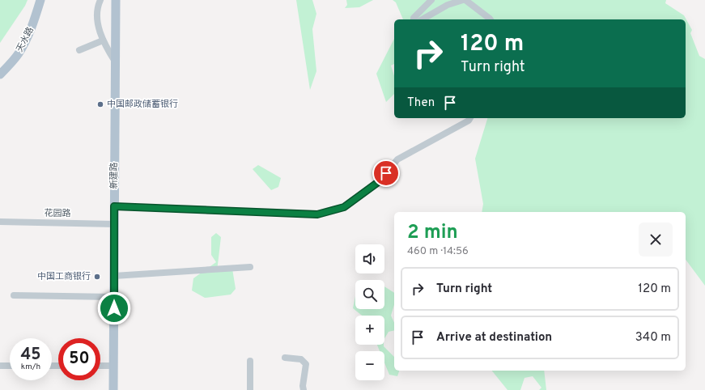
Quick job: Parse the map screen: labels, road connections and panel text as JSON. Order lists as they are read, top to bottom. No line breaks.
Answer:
{"streets":{"main road":["天水路","新建路"],"street":["花园路"]},"crossings":[["新建路","花园路"]],"places":["中国邮政储蓄银行","中国工商银行"],"page":{"turn":["120 m","Turn right"],"then":"Then","heading":["2 min","460 m · 14:56"],"map_buttons":["+","−"],"list":[{"name":"Turn right","value":"120 m"},{"name":"Arrive at destination","value":"340 m"}],"speed":"45 km/h","limit":"50"}}
